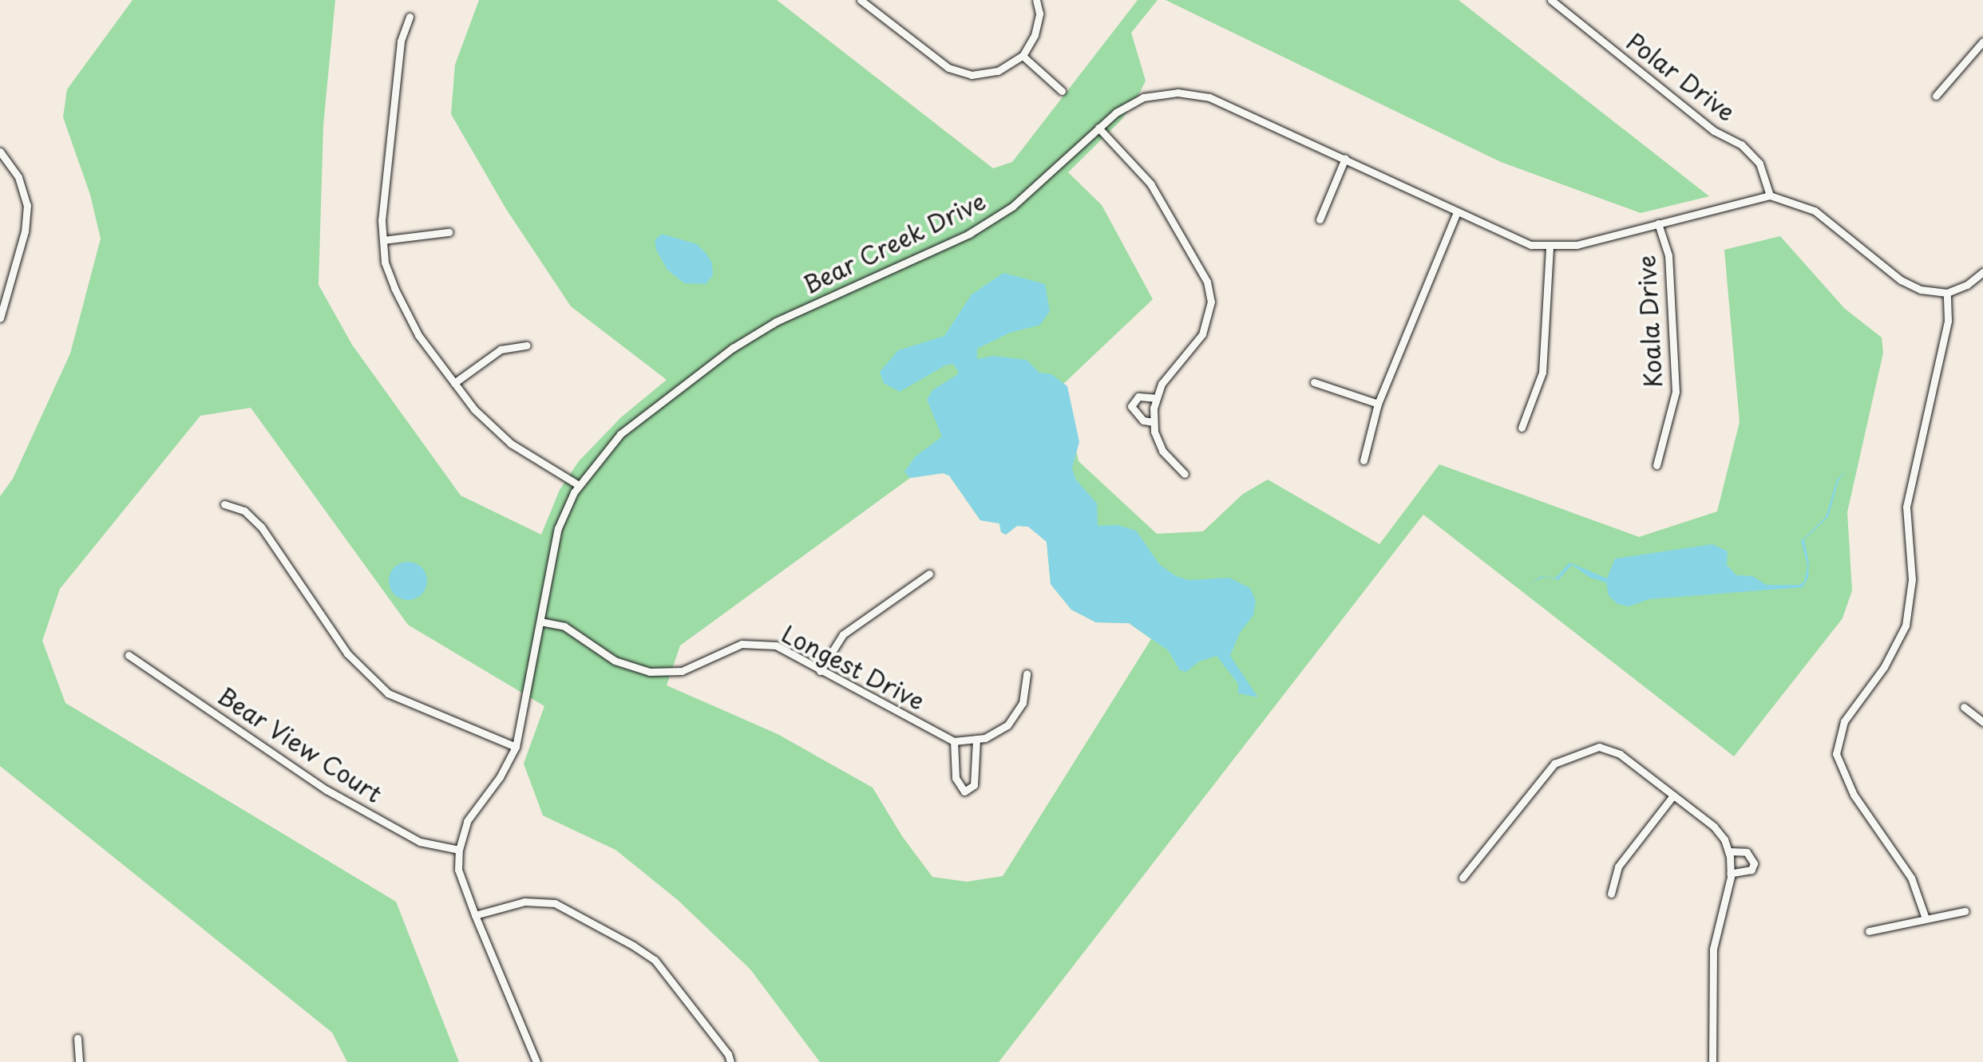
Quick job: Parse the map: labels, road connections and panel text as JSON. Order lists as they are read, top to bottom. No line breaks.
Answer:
{"streets":{"street":["Polar Drive","Bear Creek Drive","Koala Drive","Longest Drive","Bear View Court"]},"crossings":[["Polar Drive","Bear Creek Drive"],["Bear Creek Drive","Koala Drive"],["Bear Creek Drive","Longest Drive"],["Bear Creek Drive","Bear View Court"]]}
